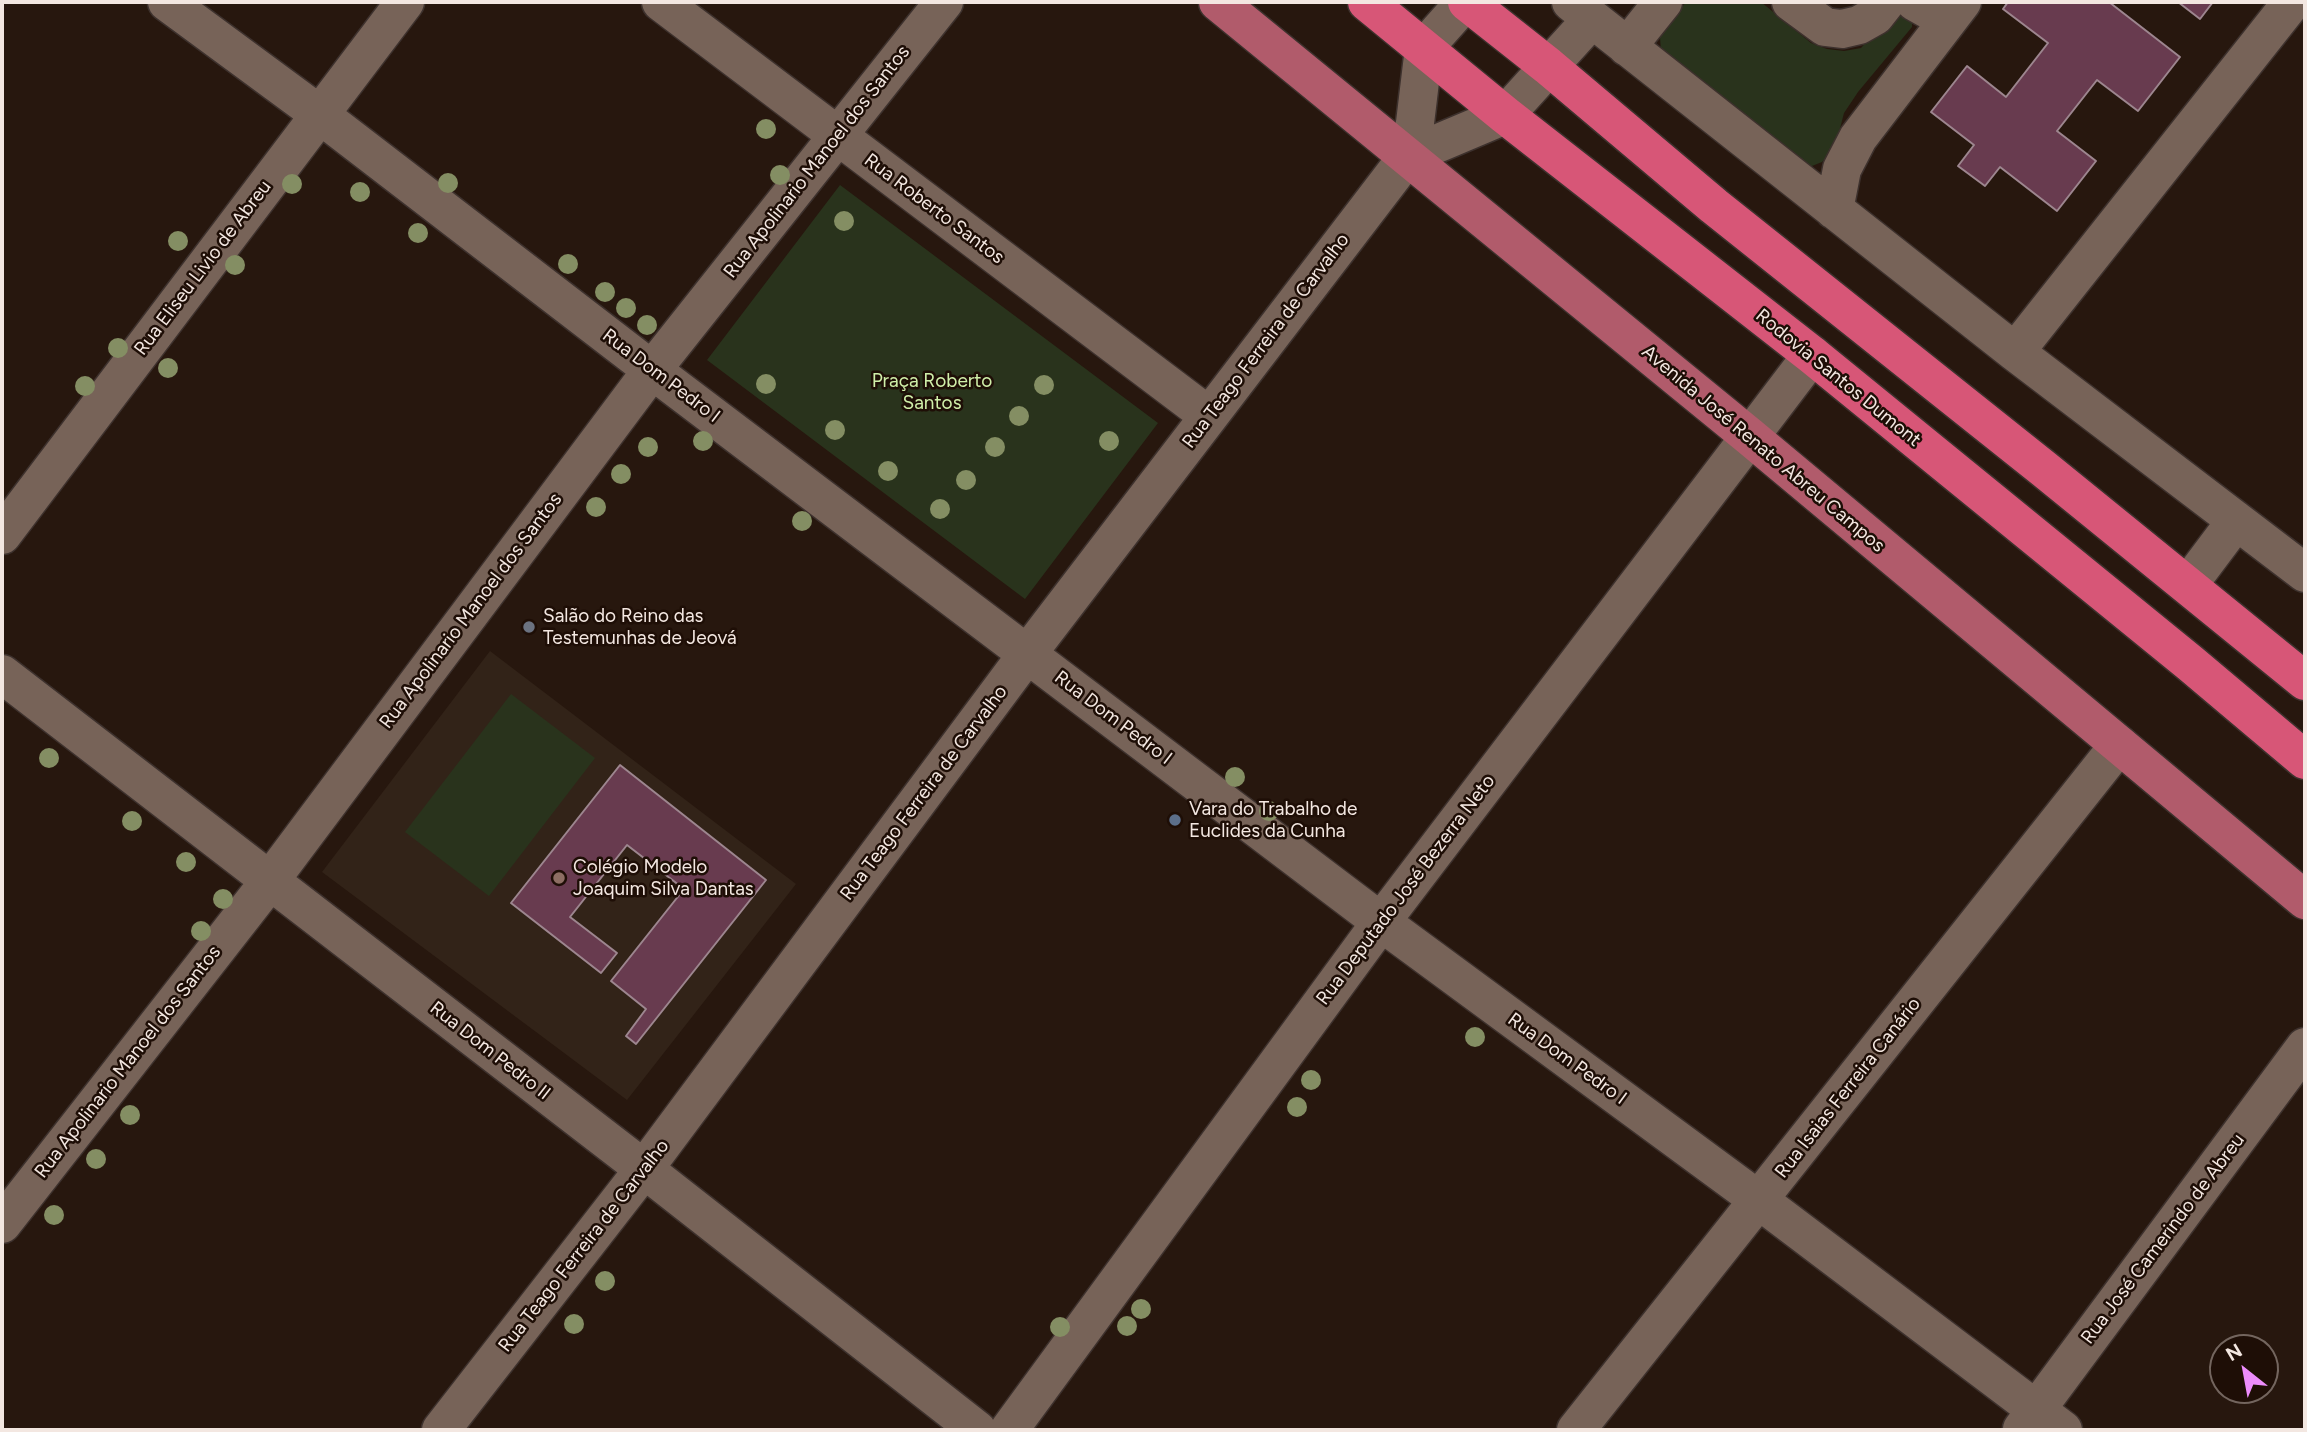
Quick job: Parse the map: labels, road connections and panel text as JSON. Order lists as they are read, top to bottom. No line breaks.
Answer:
{"streets":{"highway":["Rodovia Santos Dumont"],"main road":["Avenida José Renato Abreu Campos"],"street":["Rua Apolinario Manoel dos Santos","Rua Roberto Santos","Rua Eliseu Livio de Abreu","Rua Teago Ferreira de Carvalho","Rua Dom Pedro I","Rua Deputado José Bezerra Neto","Rua Dom Pedro II","Rua Isaias Ferreira Canário","Rua José Camerindo de Abreu"]},"crossings":[["Rua Apolinario Manoel dos Santos","Rua Roberto Santos"],["Rua Apolinario Manoel dos Santos","Rua Dom Pedro I"],["Rua Apolinario Manoel dos Santos","Rua Dom Pedro II"],["Rua Roberto Santos","Rua Teago Ferreira de Carvalho"],["Rua Eliseu Livio de Abreu","Rua Dom Pedro I"],["Rua Teago Ferreira de Carvalho","Rua Dom Pedro I"],["Rua Teago Ferreira de Carvalho","Avenida José Renato Abreu Campos"],["Rua Teago Ferreira de Carvalho","Rua Dom Pedro II"],["Rua Dom Pedro I","Rua Deputado José Bezerra Neto"],["Rua Dom Pedro I","Rua Isaias Ferreira Canário"],["Rua Dom Pedro I","Rua José Camerindo de Abreu"],["Rodovia Santos Dumont","Rua Deputado José Bezerra Neto"],["Avenida José Renato Abreu Campos","Rua Deputado José Bezerra Neto"],["Avenida José Renato Abreu Campos","Rua Isaias Ferreira Canário"]],"parks":["Praça Roberto Santos"],"places":["Salão do Reino das Testemunhas de Jeová","Vara do Trabalho de Euclides da Cunha","Colégio Modelo Joaquim Silva Dantas"],"north":"top left"}
